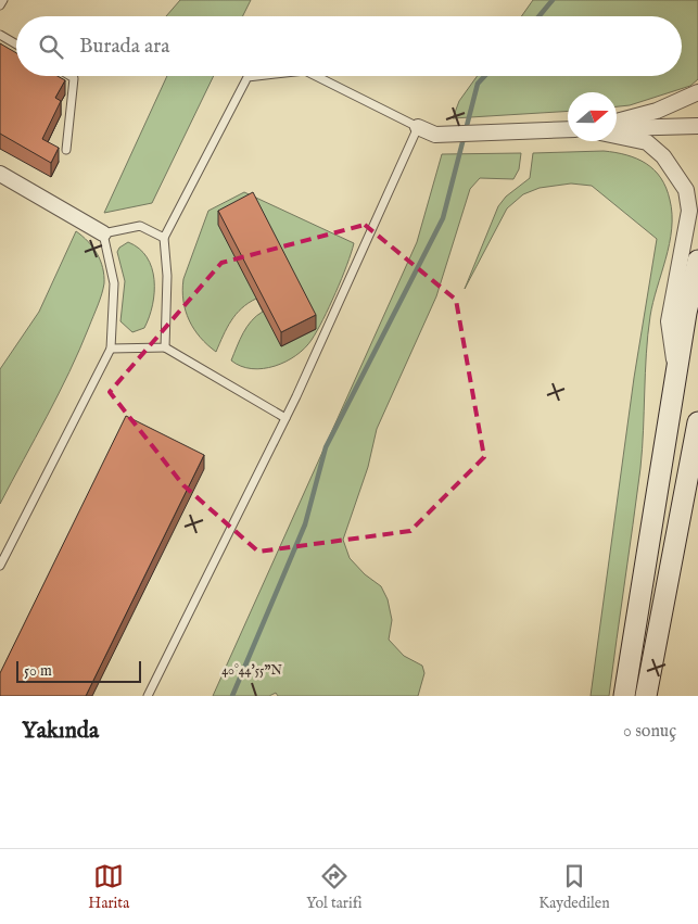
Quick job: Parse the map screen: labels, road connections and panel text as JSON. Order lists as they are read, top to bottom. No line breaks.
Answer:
{"scale_bar":"50 m","north":"right","page":{"search":"Burada ara","scale":"50 m","heading":["Yakında","0 sonuç"],"nav":["Harita","Yol tarifi","Kaydedilen"]},"coordinates":["40°44'55\"N"]}
